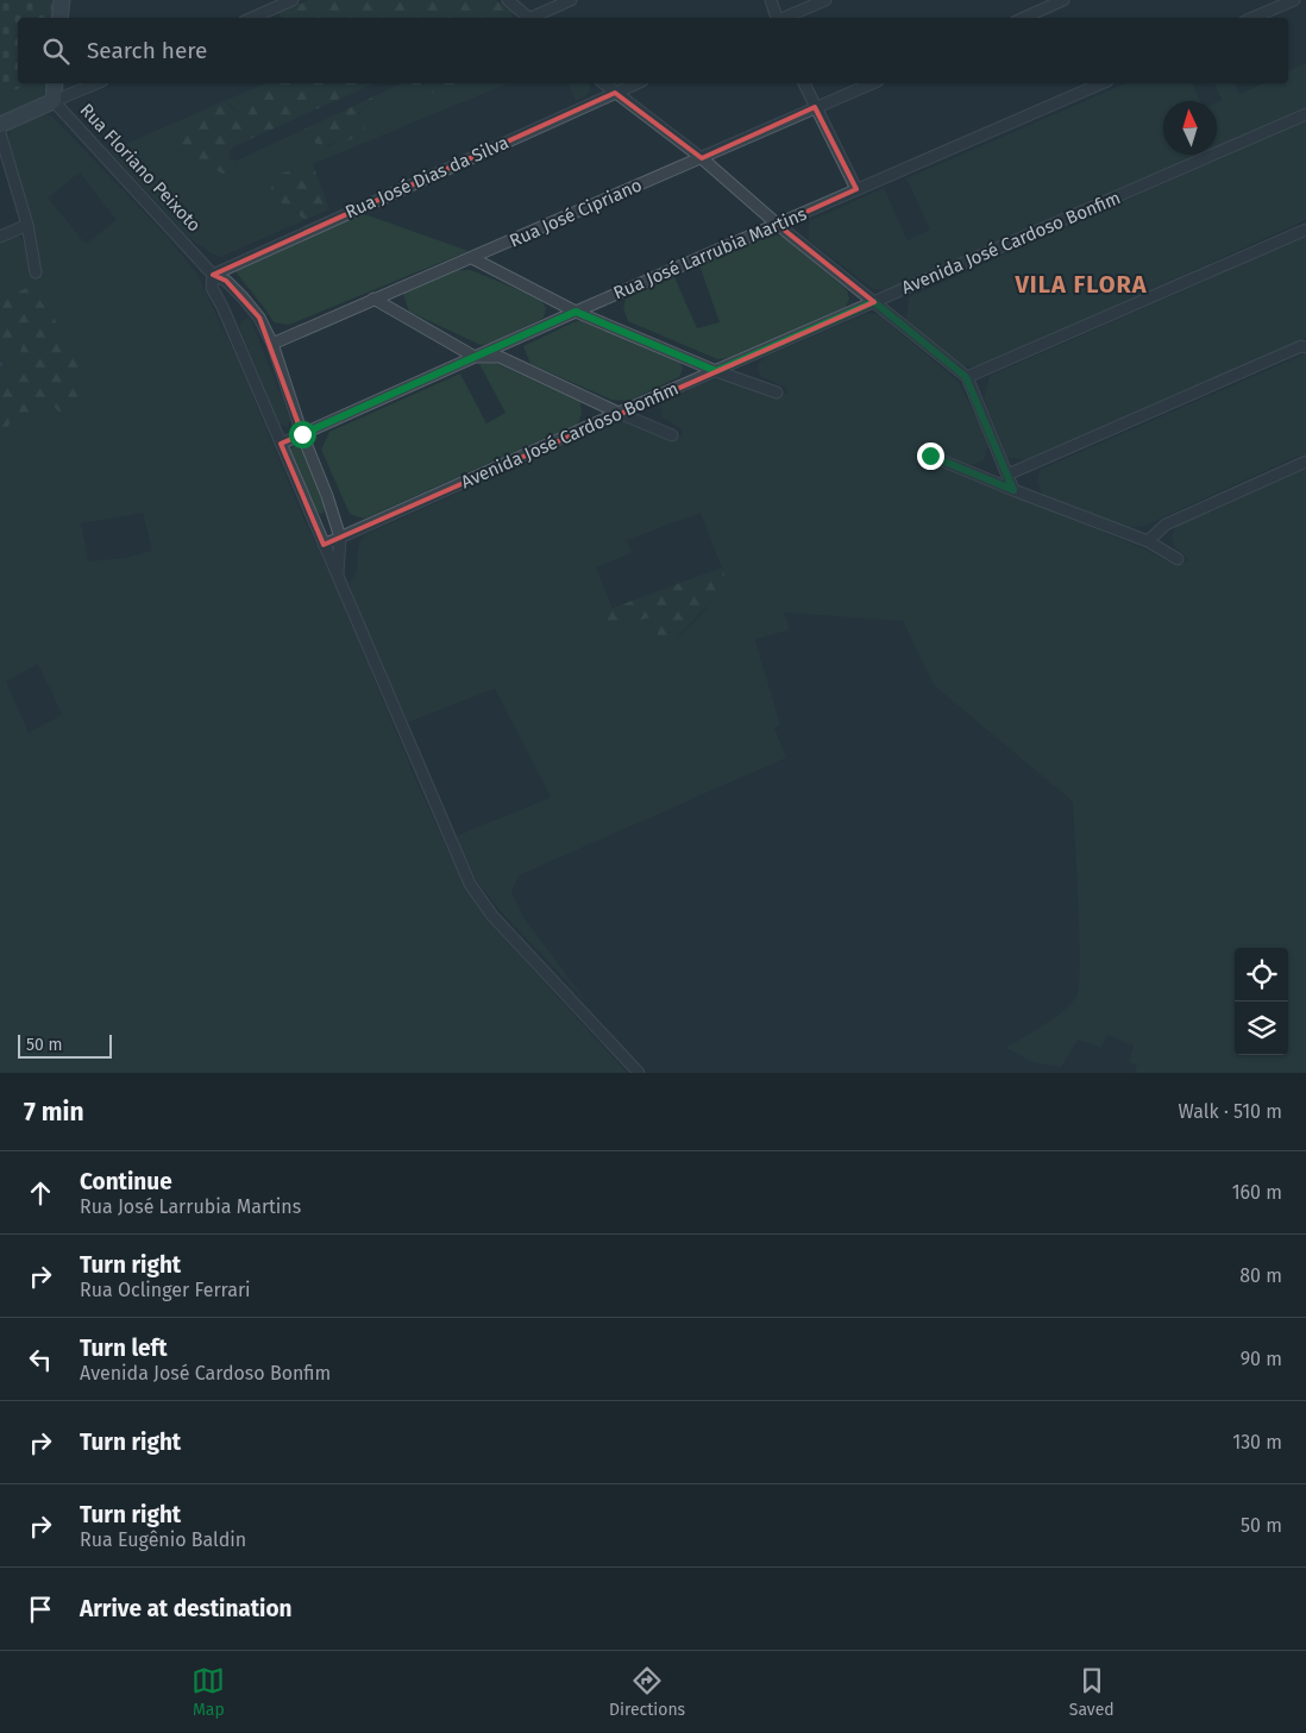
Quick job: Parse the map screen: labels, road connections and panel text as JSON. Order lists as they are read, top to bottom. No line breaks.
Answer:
{"streets":{"street":["Rua Floriano Peixoto","Rua José Dias da Silva","Rua José Cipriano","Avenida José Cardoso Bonfim","Rua José Larrubia Martins"]},"crossings":[["Rua Floriano Peixoto","Rua José Dias da Silva"],["Rua Floriano Peixoto","Rua José Cipriano"],["Rua Floriano Peixoto","Avenida José Cardoso Bonfim"],["Rua Floriano Peixoto","Rua José Larrubia Martins"]],"districts":["VILA FLORA"],"scale_bar":"50 m","north":"top","page":{"search":"Search here","scale":"50 m","heading":["7 min","Walk · 510 m"],"list":[["Continue","Rua José Larrubia Martins","160 m"],["Turn right","Rua Oclinger Ferrari","80 m"],["Turn left","Avenida José Cardoso Bonfim","90 m"],["Turn right","130 m"],["Turn right","Rua Eugênio Baldin","50 m"],"Arrive at destination"],"nav":["Map","Directions","Saved"]}}
